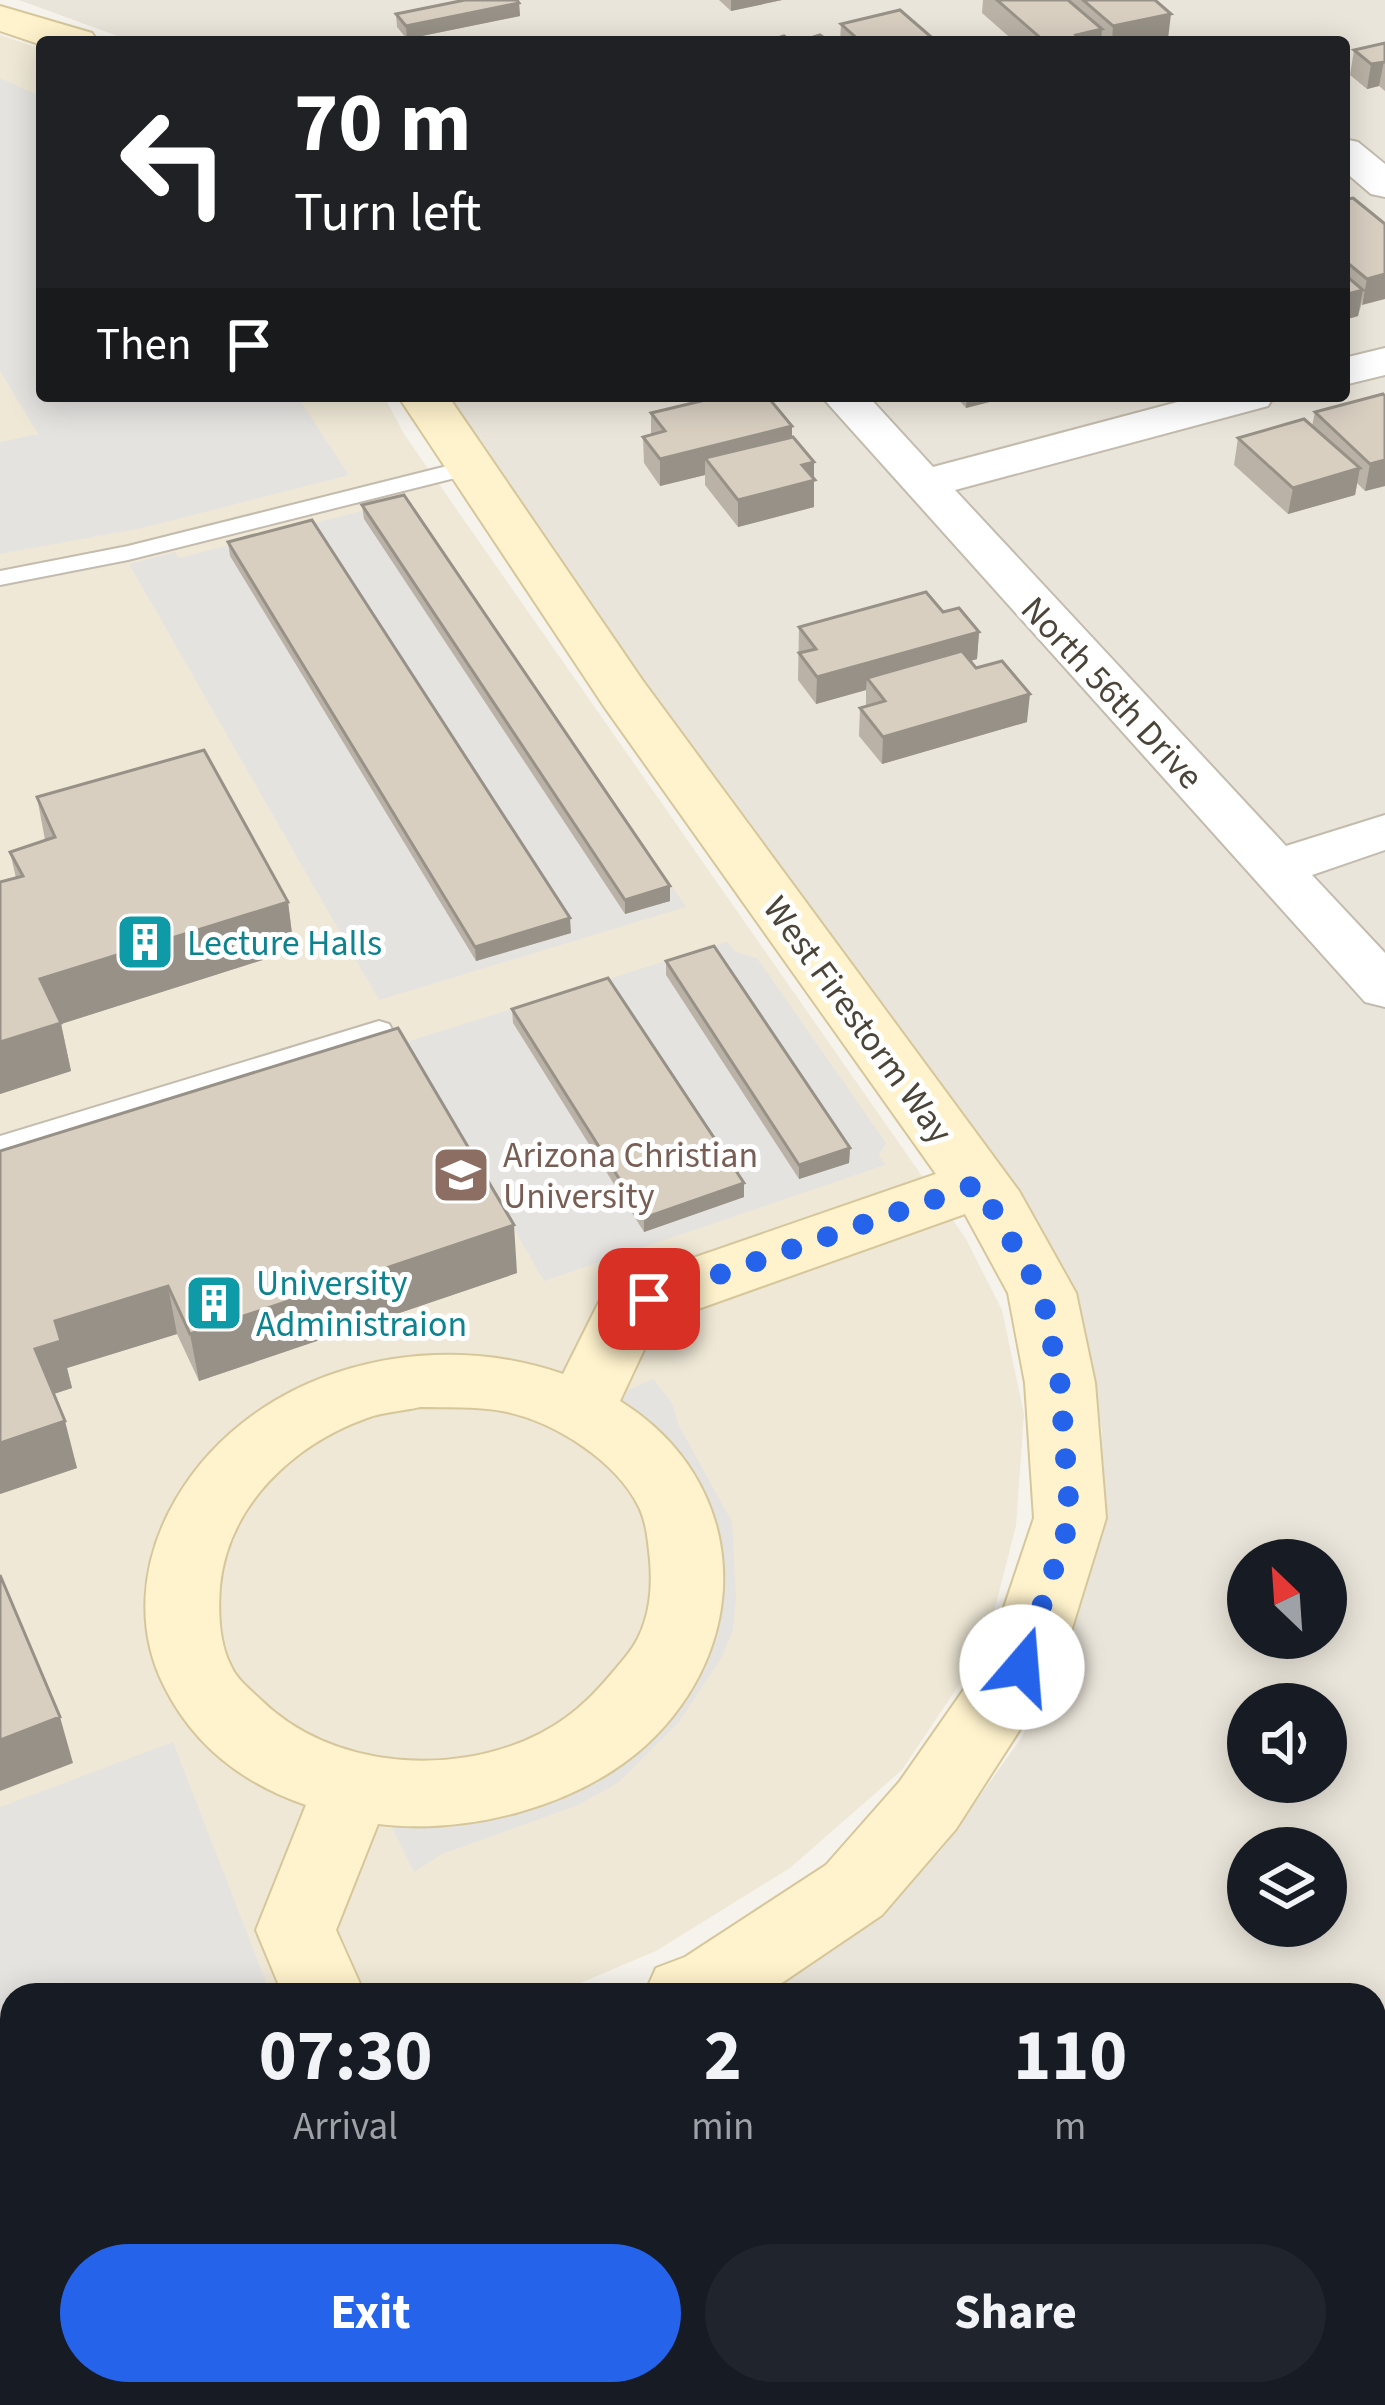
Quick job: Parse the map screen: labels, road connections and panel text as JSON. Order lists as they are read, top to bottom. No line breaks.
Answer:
{"streets":{"street":["North 56th Drive","West Firestorm Way"]},"places":{"building":["Lecture Halls","University Administraion"],"school or university":["Arizona Christian University"]},"north":"top left","page":{"turn":["70 m","Turn left"],"then":"Then","eta":["07:30","Arrival","2","min","110","m"],"buttons":["Exit","Share"]}}
